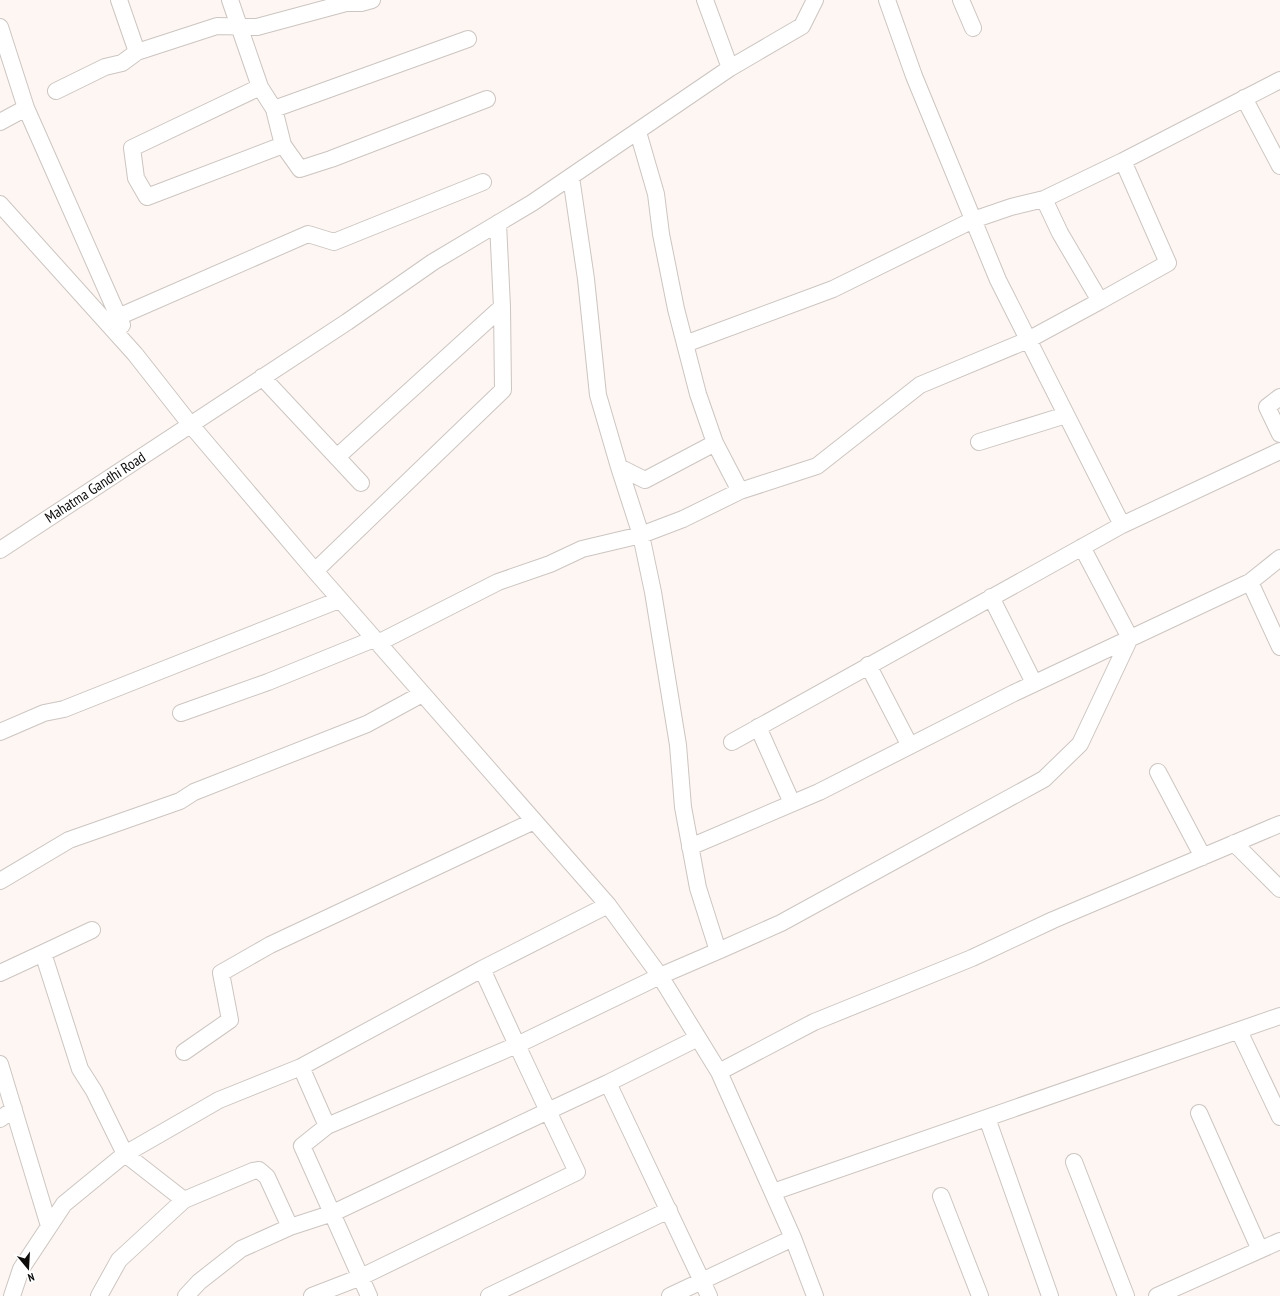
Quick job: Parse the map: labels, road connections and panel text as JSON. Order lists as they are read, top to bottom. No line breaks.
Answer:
{"streets":{"street":["Mahatma Gandhi Road"]},"north":"bottom"}
